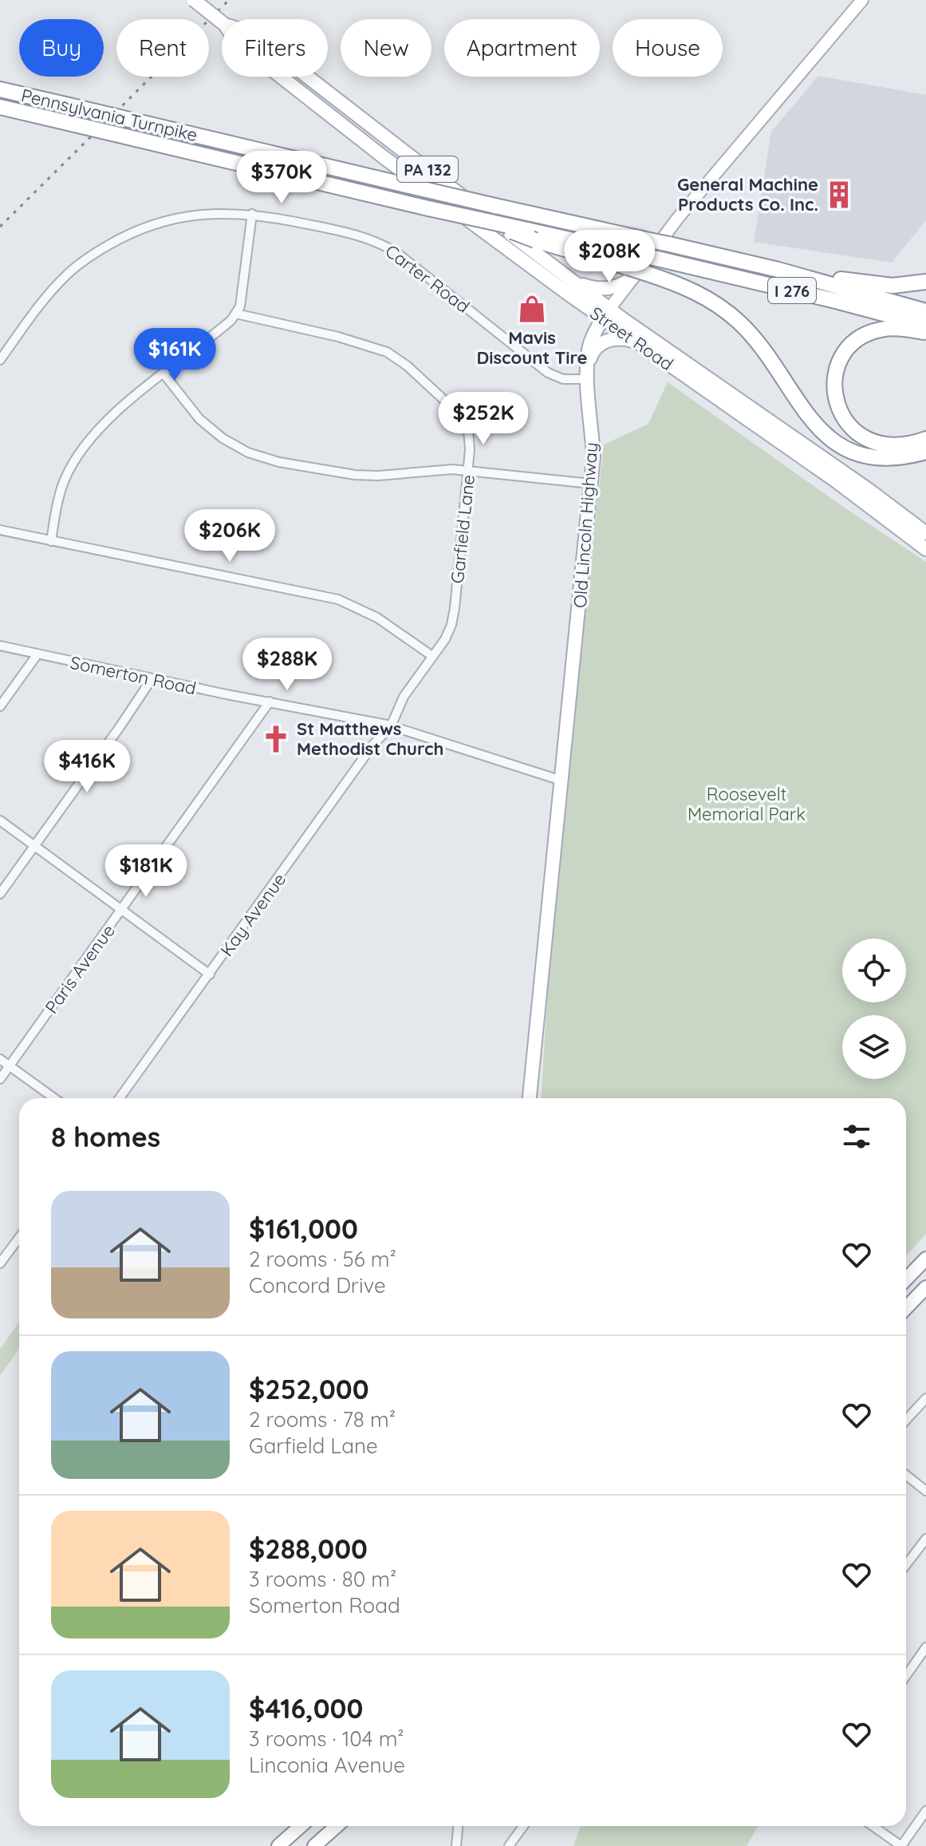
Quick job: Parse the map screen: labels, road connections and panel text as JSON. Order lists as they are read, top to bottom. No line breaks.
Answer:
{"streets":{"highway":["Pennsylvania Turnpike","I 276"],"main road":["PA 132","Street Road","Old Lincoln Highway"],"street":["Carter Road","Garfield Lane","Somerton Road","Kay Avenue","Paris Avenue"]},"crossings":[["Pennsylvania Turnpike","I 276"],["Carter Road","Old Lincoln Highway"],["Street Road","Old Lincoln Highway"],["Old Lincoln Highway","Somerton Road"],["Garfield Lane","Somerton Road"],["Garfield Lane","Kay Avenue"],["Somerton Road","Kay Avenue"],["Somerton Road","Paris Avenue"]],"parks":["Roosevelt Memorial Park"],"places":{"building":["General Machine Products Co. Inc."],"shop":["Mavis Discount Tire"],"church":["St Matthews Methodist Church"]},"page":{"chip":["Buy","Rent","Filters","New","Apartment","House"],"price":["$370K","$208K","$161K","$252K","$206K","$288K","$416K","$181K"],"heading":"8 homes","list":[{"name":"$161,000","note":"2 rooms · 56 m² · Concord Drive"},{"name":"$252,000","note":"2 rooms · 78 m² · Garfield Lane"},{"name":"$288,000","note":"3 rooms · 80 m² · Somerton Road"},{"name":"$416,000","note":"3 rooms · 104 m² · Linconia Avenue"}]}}
